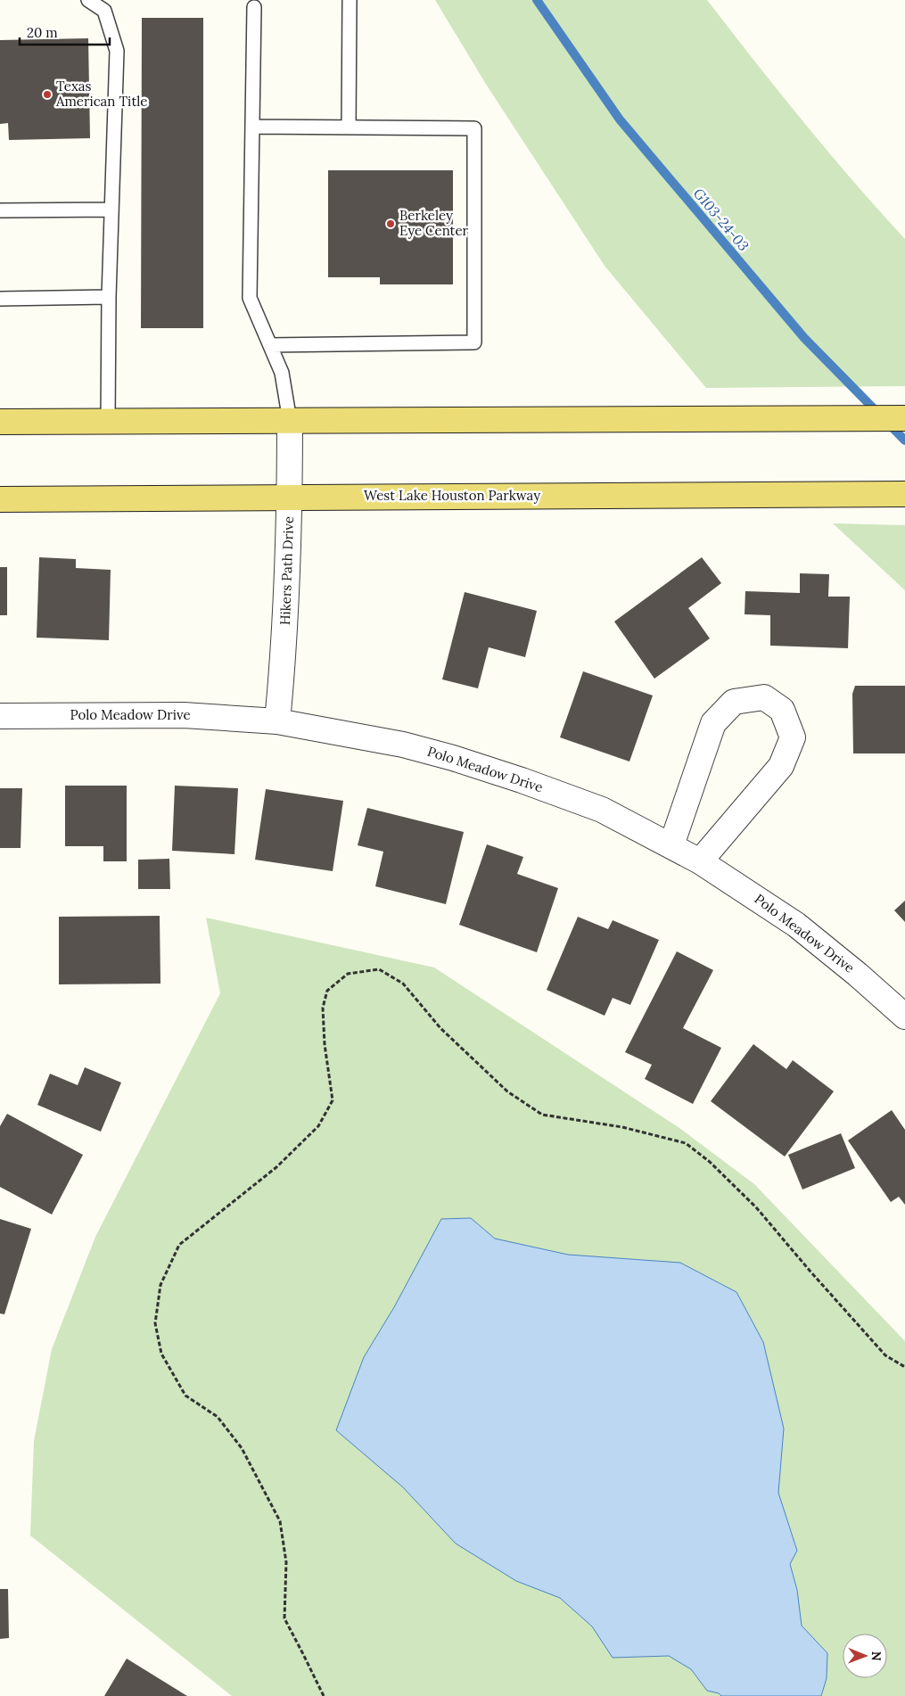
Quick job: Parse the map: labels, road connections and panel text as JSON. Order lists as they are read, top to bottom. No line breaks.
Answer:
{"streets":{"main road":["West Lake Houston Parkway"],"street":["Hikers Path Drive","Polo Meadow Drive"]},"crossings":[["West Lake Houston Parkway","Hikers Path Drive"],["Hikers Path Drive","Polo Meadow Drive"]],"water":["G103-24-03"],"places":["Texas American Title","Berkeley Eye Center"],"scale_bar":"20 m","north":"right"}
